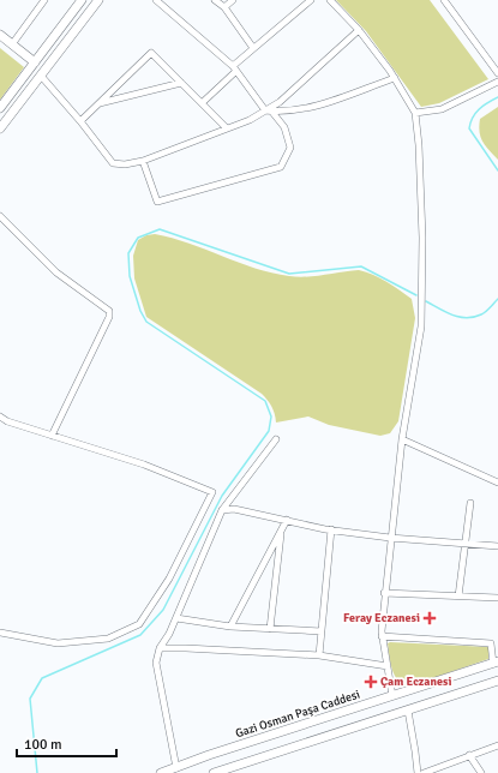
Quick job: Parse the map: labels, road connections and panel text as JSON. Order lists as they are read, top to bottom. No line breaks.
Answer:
{"streets":{"main road":["Gazi Osman Paşa Caddesi"]},"places":{"health":["Feray Eczanesi","Çam Eczanesi"]},"scale_bar":"100 m"}
